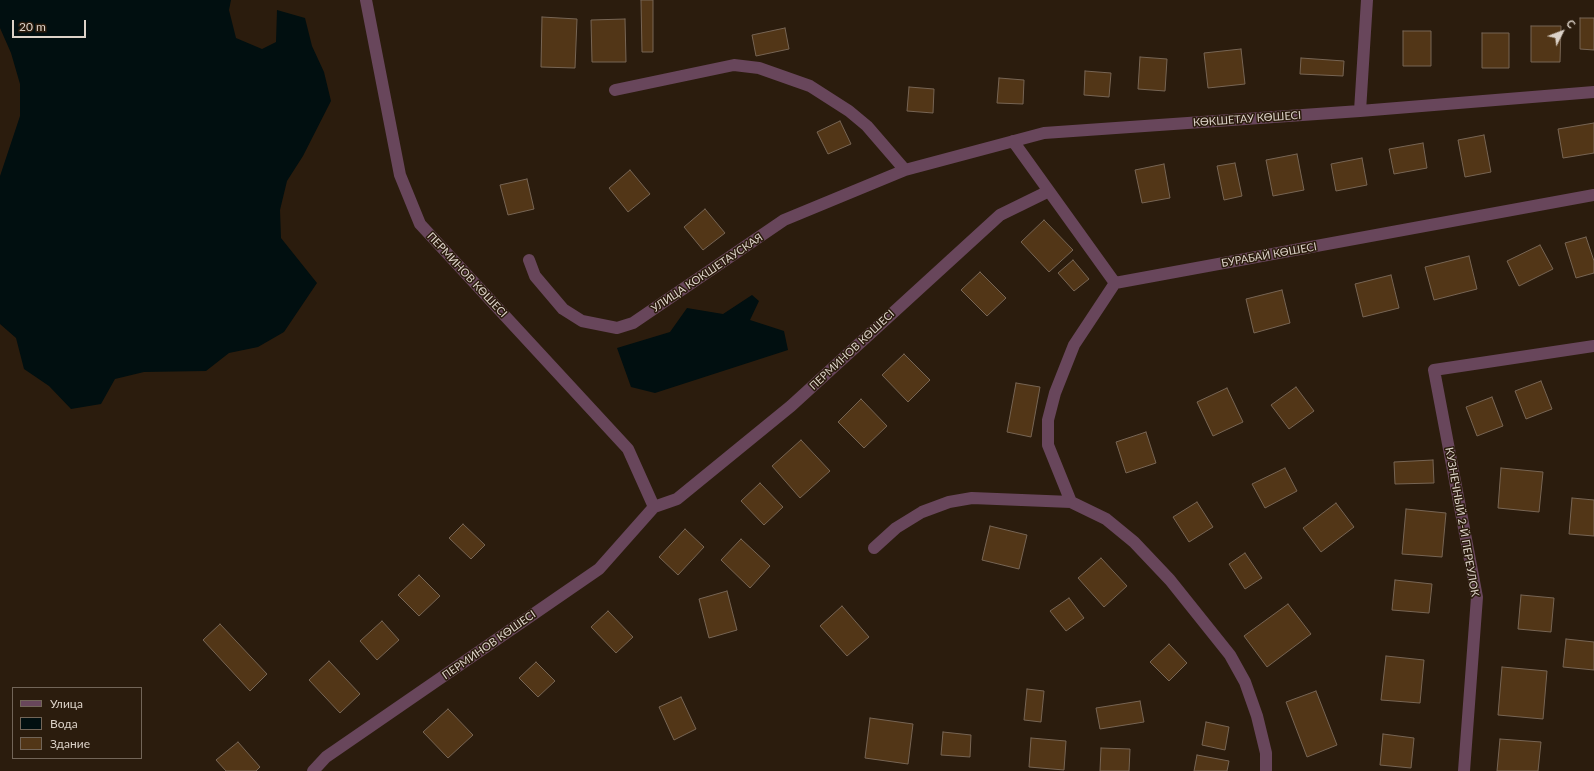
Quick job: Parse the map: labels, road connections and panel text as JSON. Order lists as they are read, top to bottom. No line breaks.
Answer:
{"streets":{"street":["КӨКШЕТАУ КӨШЕСІ","БУРАБАЙ КӨШЕСІ","УЛИЦА КОКШЕТАУСКАЯ","ПЕРМИНОВ КӨШЕСІ","КУЗНЕЧНЫЙ 2-Й ПЕРЕУЛОК"]},"crossings":[["КӨКШЕТАУ КӨШЕСІ","УЛИЦА КОКШЕТАУСКАЯ"]],"legend":["Улица","Вода","Здание"],"scale_bar":"20 m","north":"top right"}
